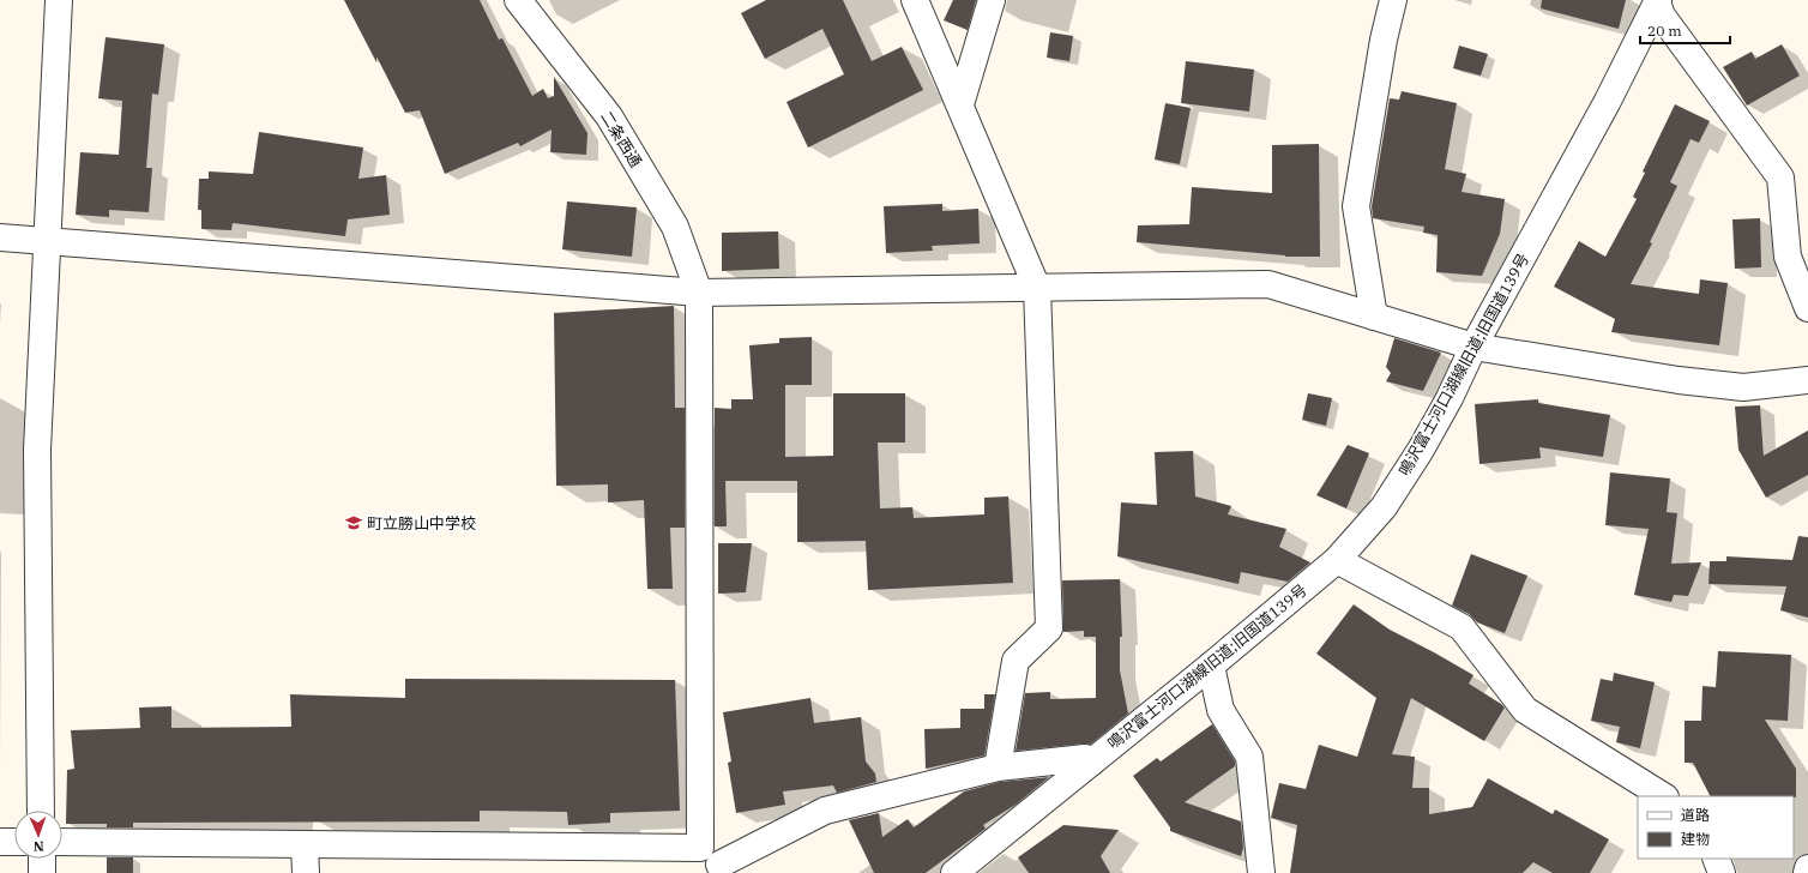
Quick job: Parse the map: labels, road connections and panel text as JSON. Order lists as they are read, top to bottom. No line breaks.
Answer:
{"streets":{"street":["二条西通","鳴沢富士河口湖線旧道;旧国道139号"]},"places":{"school or university":["町立勝山中学校"]},"legend":["道路","建物"],"scale_bar":"20 m","north":"bottom"}
